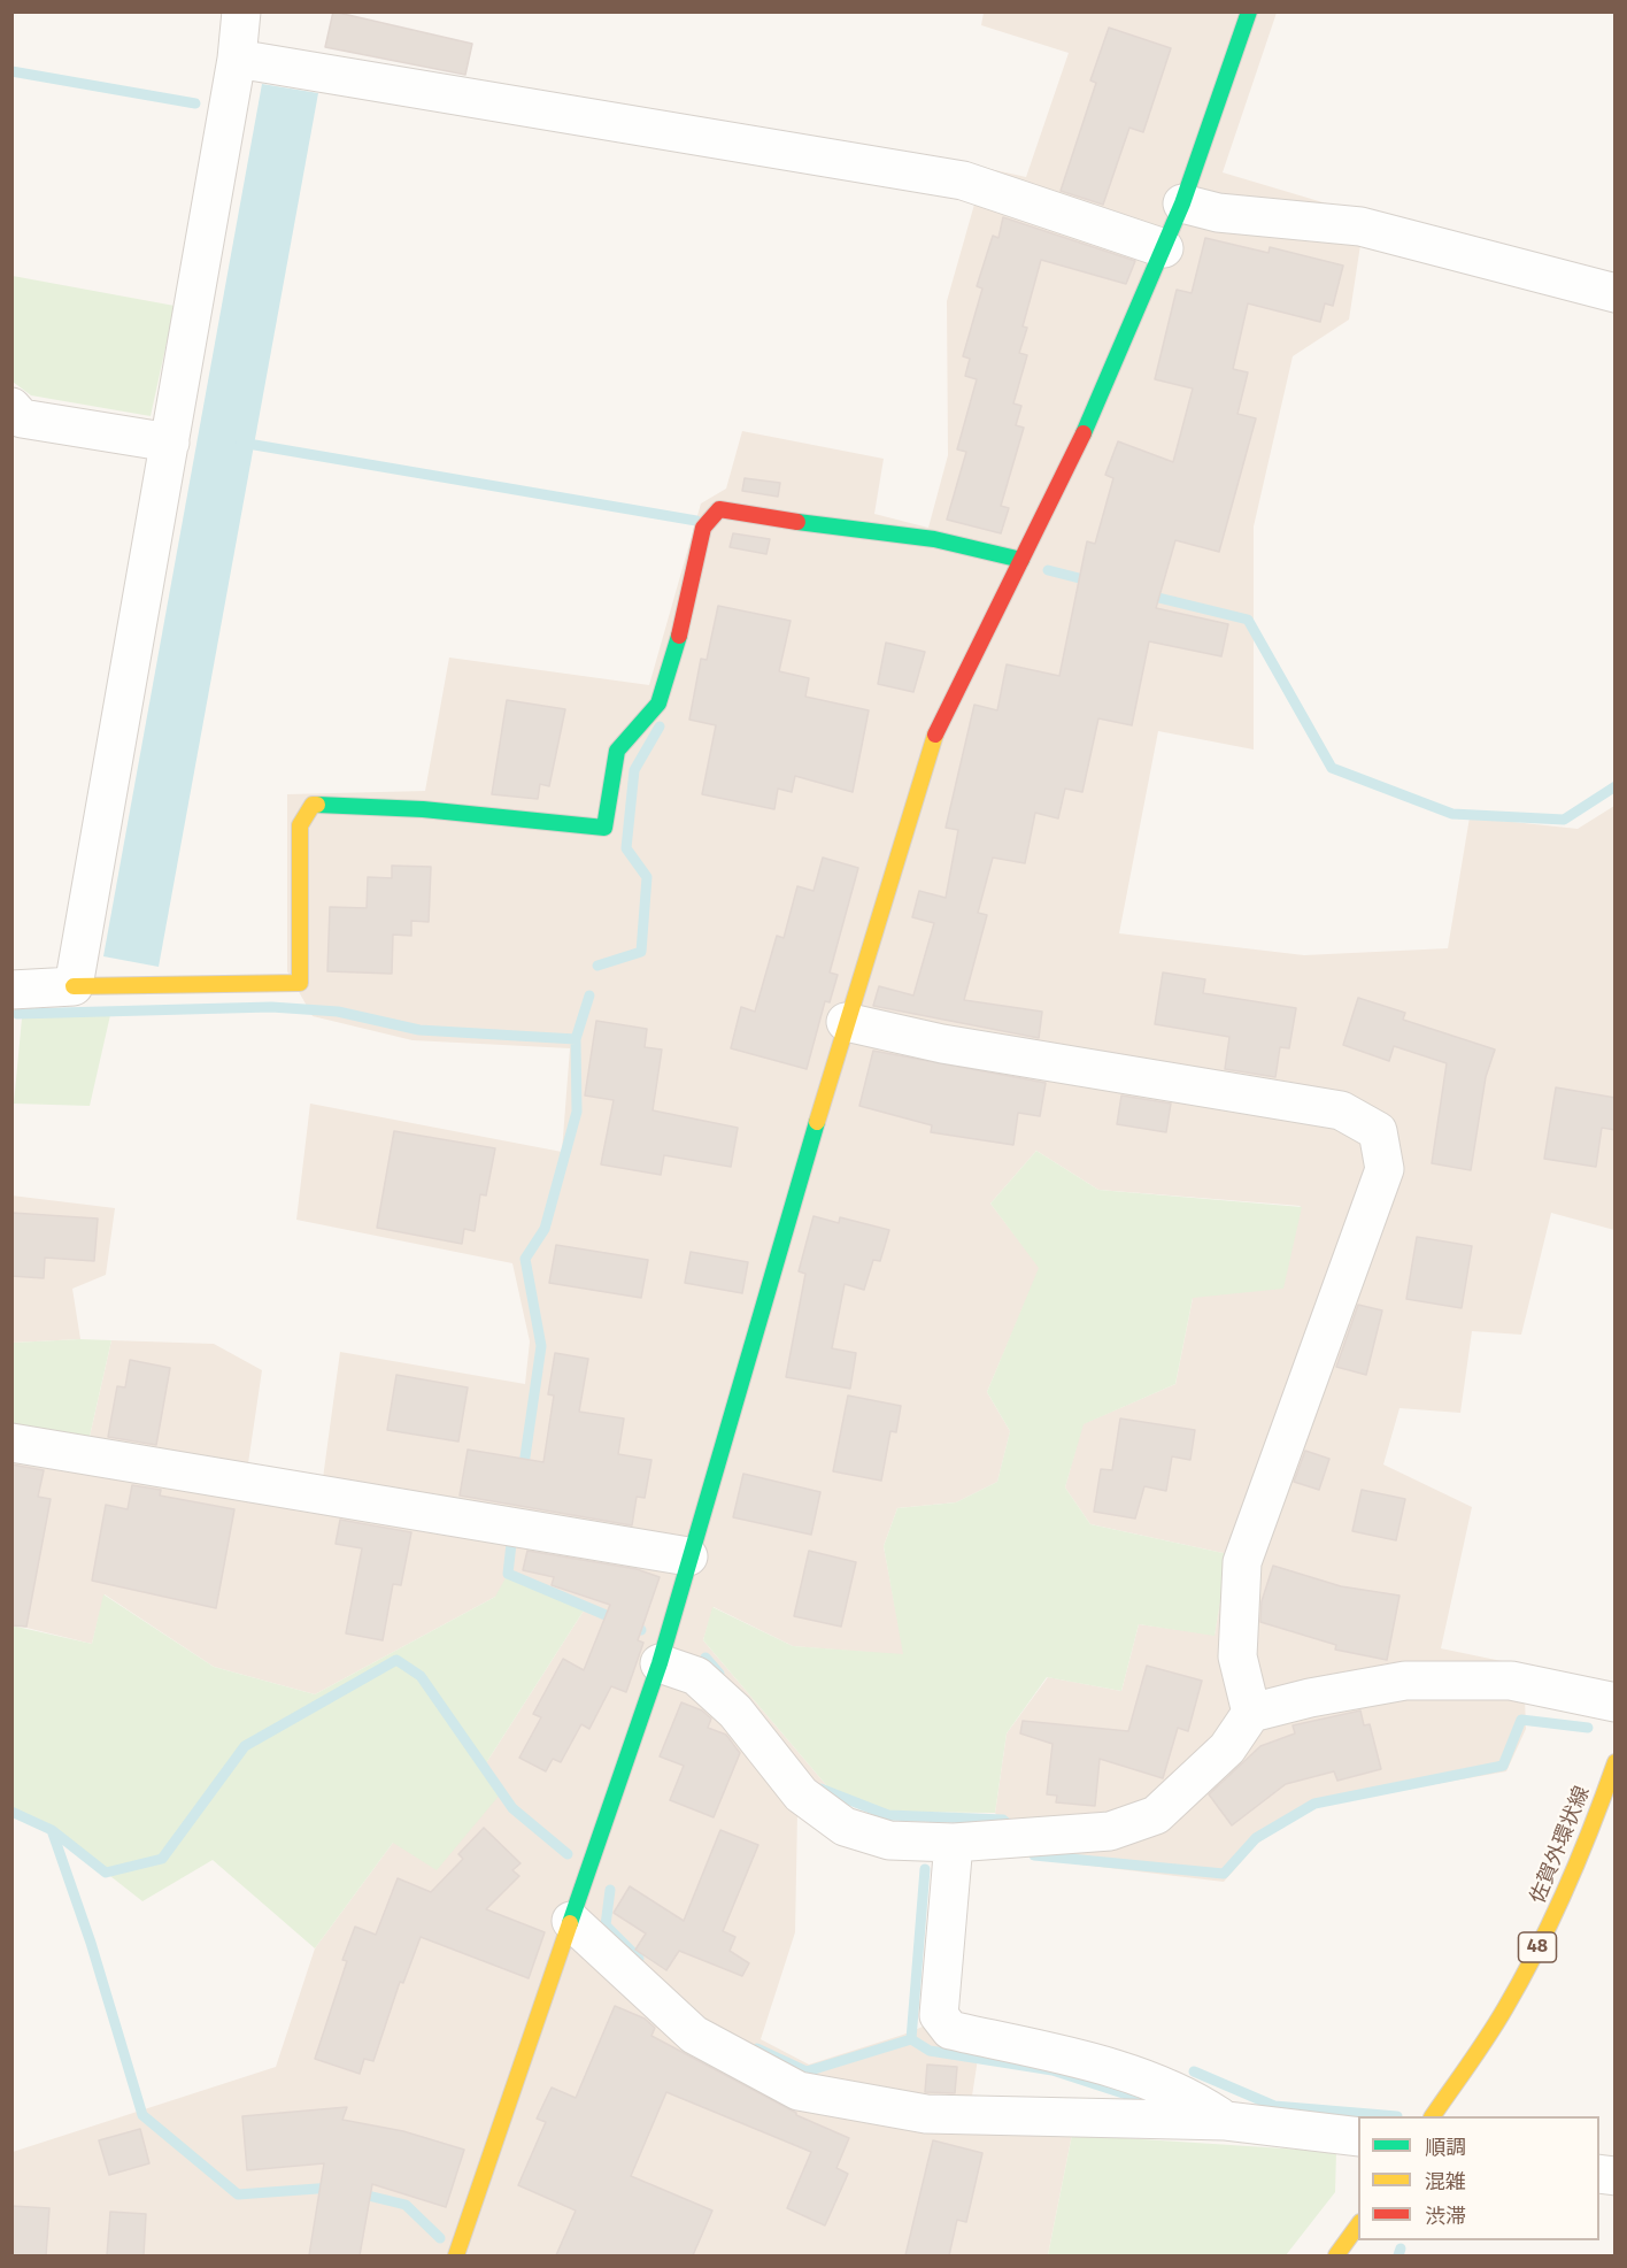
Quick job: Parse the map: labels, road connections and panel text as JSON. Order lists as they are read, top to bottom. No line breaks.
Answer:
{"streets":{"street":["佐賀外環状線","48"]},"legend":["順調","混雑","渋滞"]}
